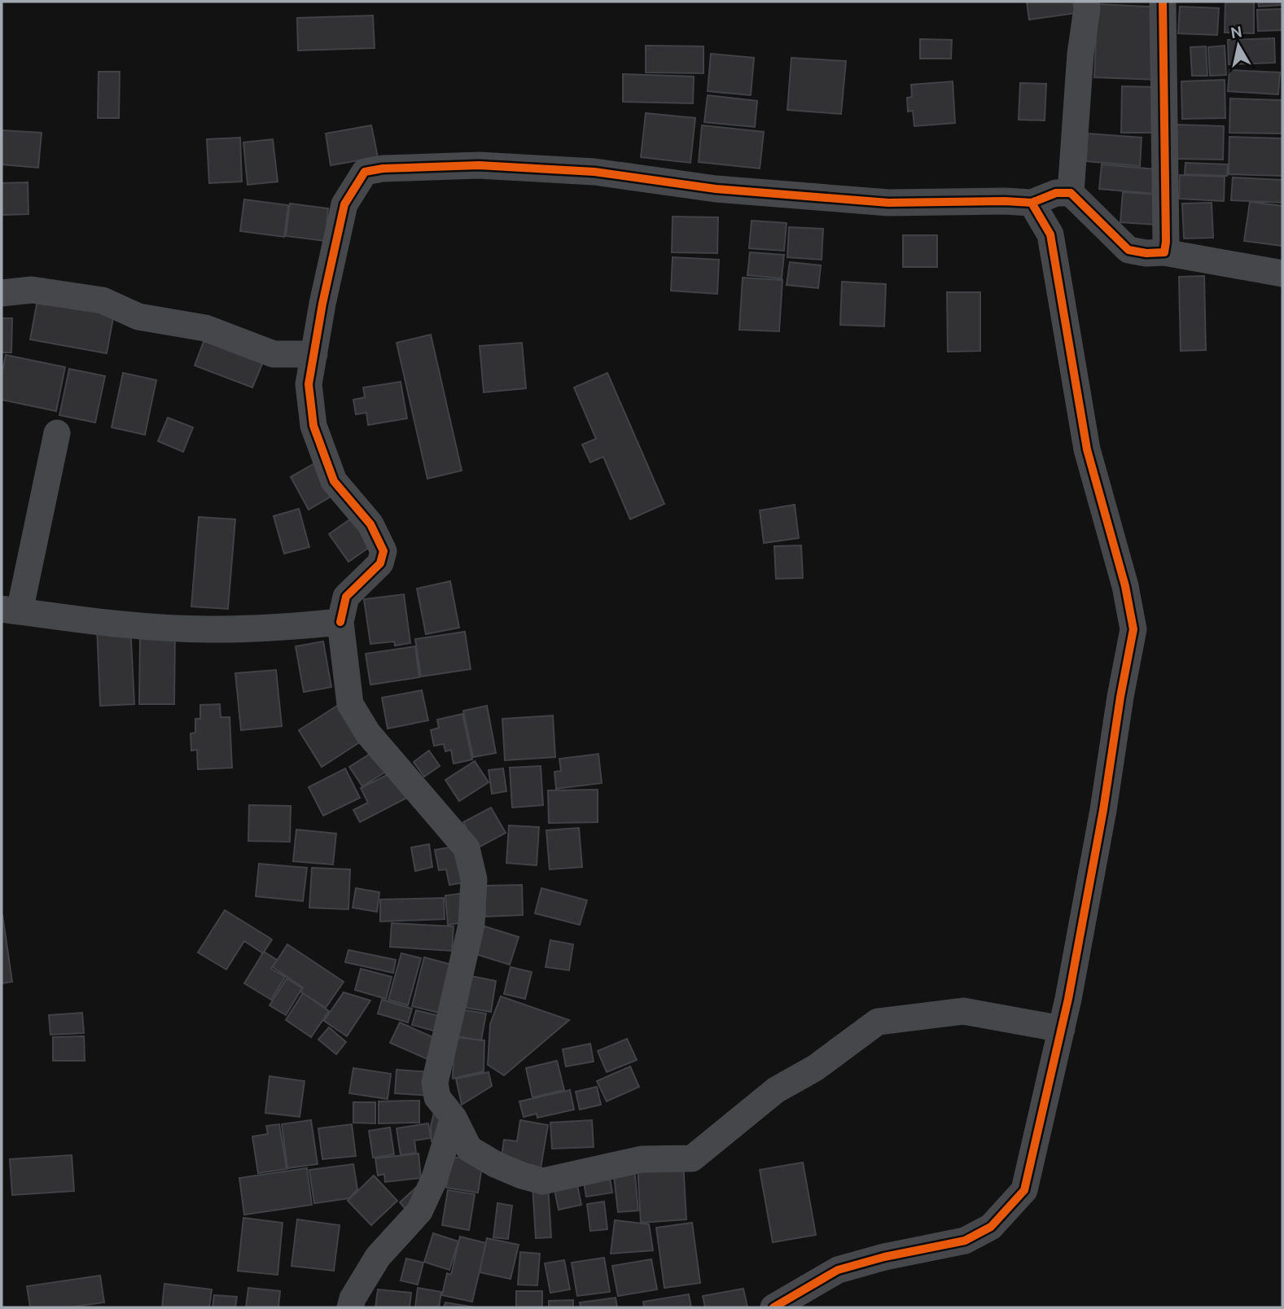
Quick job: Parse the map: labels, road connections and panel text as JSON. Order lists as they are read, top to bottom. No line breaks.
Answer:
{"north":"top"}
